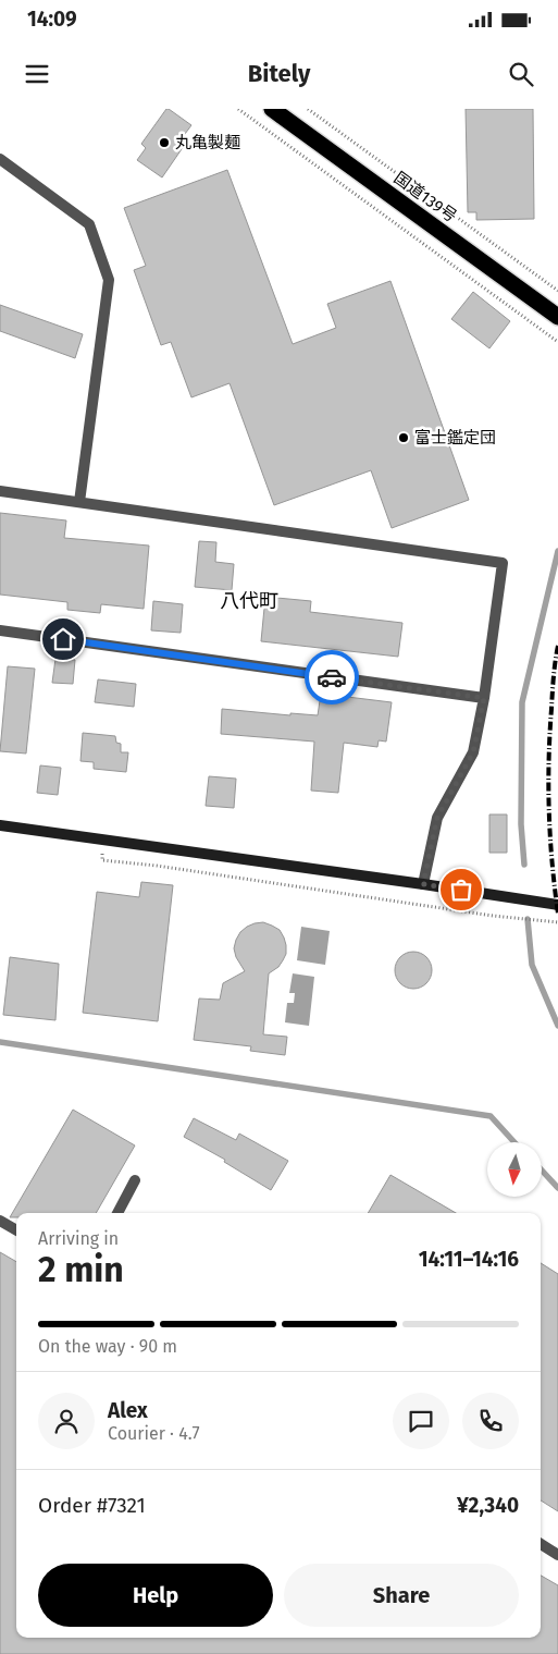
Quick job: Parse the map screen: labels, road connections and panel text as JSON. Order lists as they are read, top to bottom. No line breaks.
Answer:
{"streets":{"highway":["国道139号"]},"districts":["八代町"],"places":["丸亀製麺","富士鑑定団"],"north":"bottom","page":{"status":"14:09","header":"Bitely","heading":["2 min","Arriving in","14:11–14:16"],"panel":["Alex","Courier · 4.7","Order #7321","¥2,340"],"bar":"On the way · 90 m","buttons":["Help","Share"]}}
